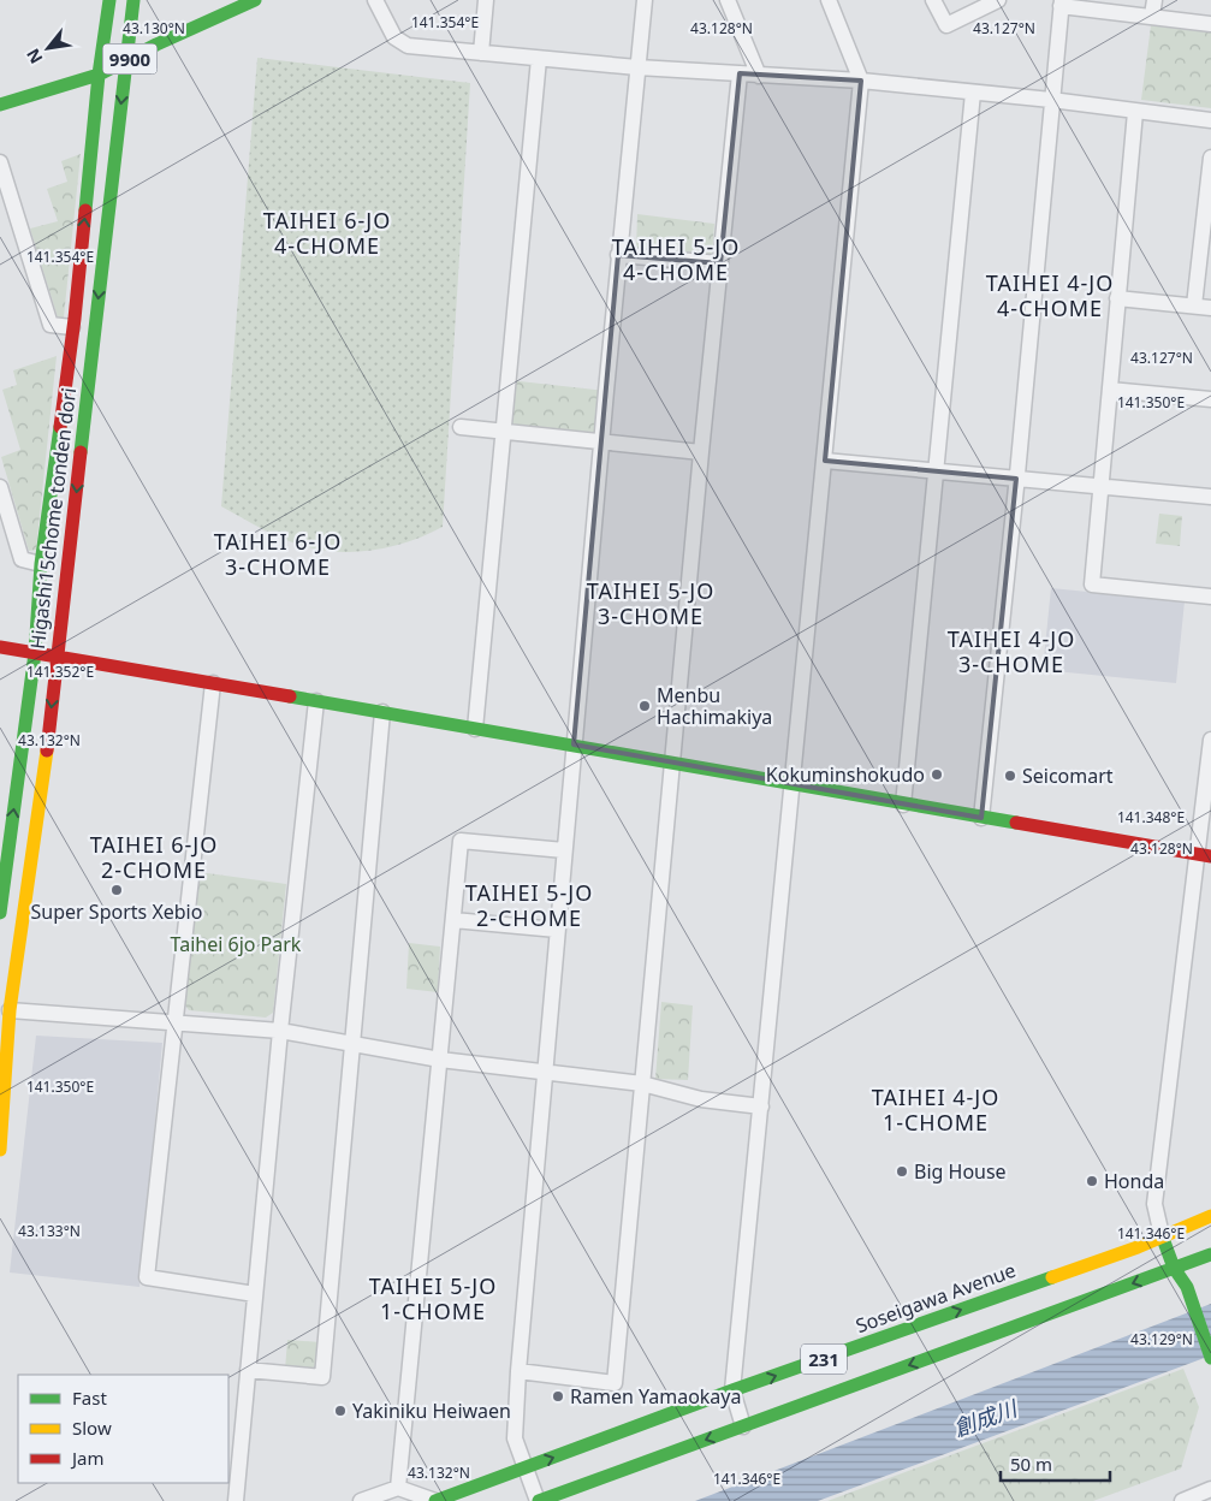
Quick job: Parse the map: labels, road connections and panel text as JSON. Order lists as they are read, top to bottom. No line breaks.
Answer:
{"streets":{"main road":["9900","Higashi15chome tonden dori","Soseigawa Avenue","231"]},"crossings":[["9900","Higashi15chome tonden dori"]],"districts":["TAIHEI 6-JO 4-CHOME","TAIHEI 5-JO 4-CHOME","TAIHEI 4-JO 4-CHOME","TAIHEI 6-JO 3-CHOME","TAIHEI 5-JO 3-CHOME","TAIHEI 4-JO 3-CHOME","TAIHEI 6-JO 2-CHOME","TAIHEI 5-JO 2-CHOME","TAIHEI 4-JO 1-CHOME","TAIHEI 5-JO 1-CHOME"],"water":["創成川"],"parks":["Taihei 6jo Park"],"places":["Menbu Hachimakiya","Kokuminshokudo","Seicomart","Super Sports Xebio","Big House","Honda","Ramen Yamaokaya","Yakiniku Heiwaen"],"legend":["Fast","Slow","Jam"],"scale_bar":"50 m","north":"bottom left","coordinates":["141.354°E","43.130°N","43.128°N","43.127°N","141.350°E","141.352°E","43.132°N","141.348°E","43.133°N","141.346°E","43.129°N"]}
